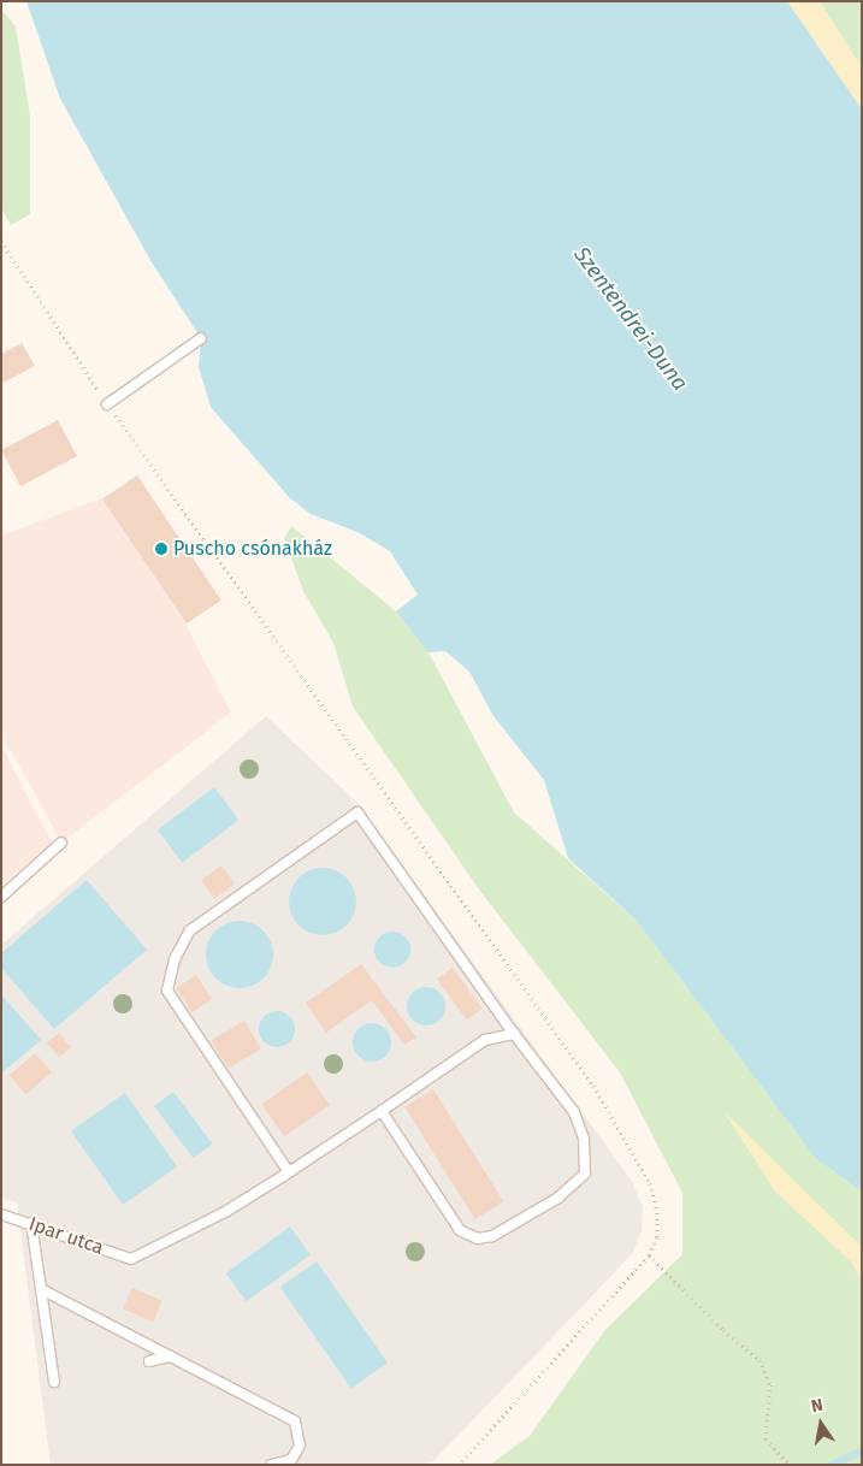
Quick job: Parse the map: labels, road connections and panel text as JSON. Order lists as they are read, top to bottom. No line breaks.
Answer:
{"streets":{"lane":["Ipar utca"]},"water":["Szentendrei-Duna"],"places":["Puscho csónakház"],"north":"top"}
